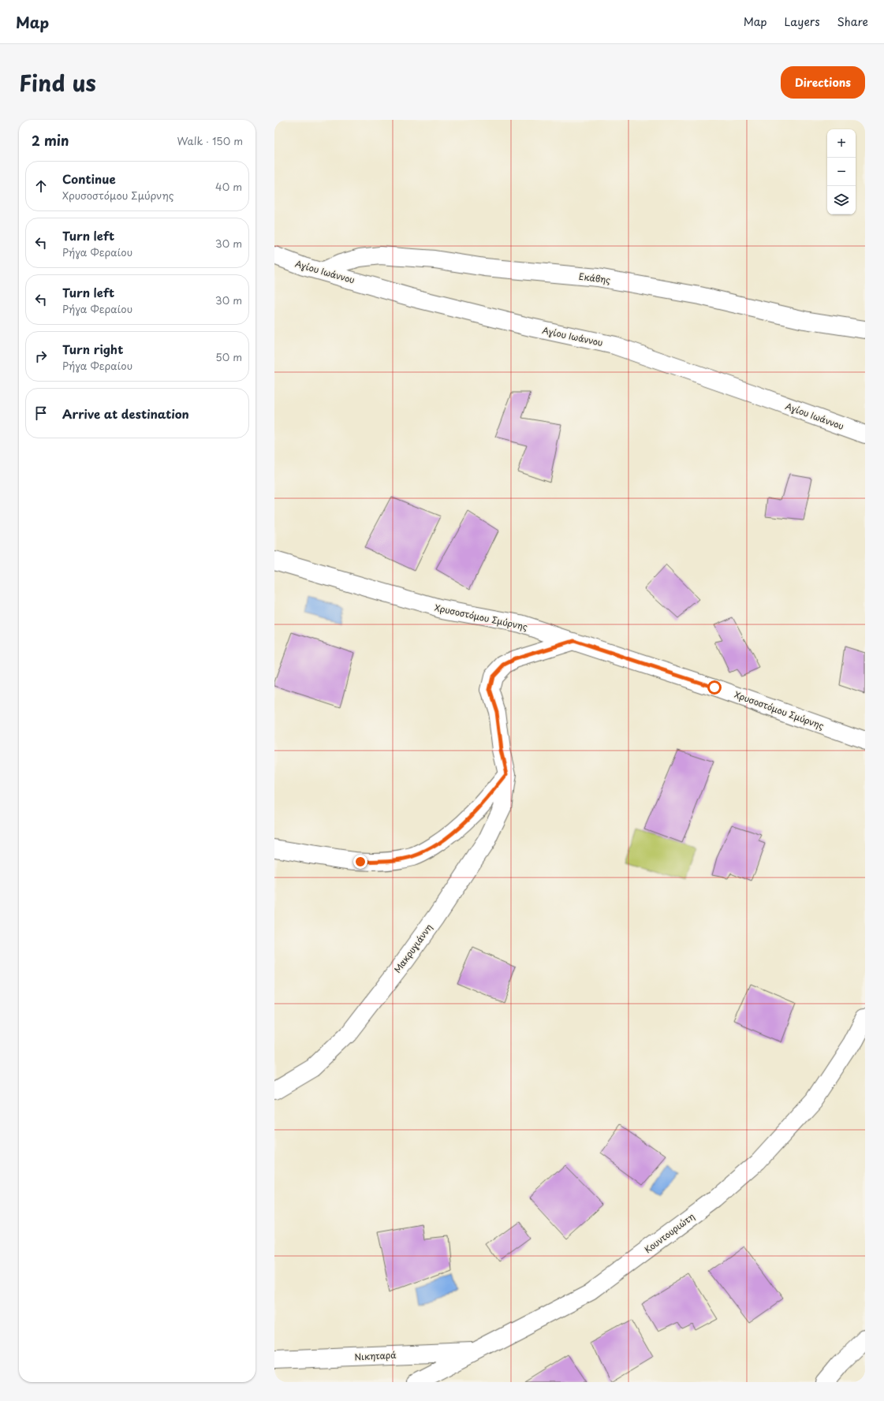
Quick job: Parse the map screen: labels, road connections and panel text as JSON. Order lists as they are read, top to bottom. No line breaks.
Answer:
{"streets":{"street":["Αγίου Ιωάννου","Εκάβης","Χρυσοστόμου Σμύρνης","Μακρυγιάννη","Κουντουριώτη","Νικηταρά"]},"crossings":[["Αγίου Ιωάννου","Εκάβης"],["Κουντουριώτη","Νικηταρά"]],"page":{"header":"Map","nav":["Map","Layers","Share"],"title":"Find us","buttons":"Directions","heading":["2 min","Walk · 150 m"],"map_buttons":["+","−"],"list":[["Continue","Χρυσοστόμου Σμύρνης","40 m"],["Turn left","Ρήγα Φεραίου","30 m"],["Turn left","Ρήγα Φεραίου","30 m"],["Turn right","Ρήγα Φεραίου","50 m"],"Arrive at destination"]}}
